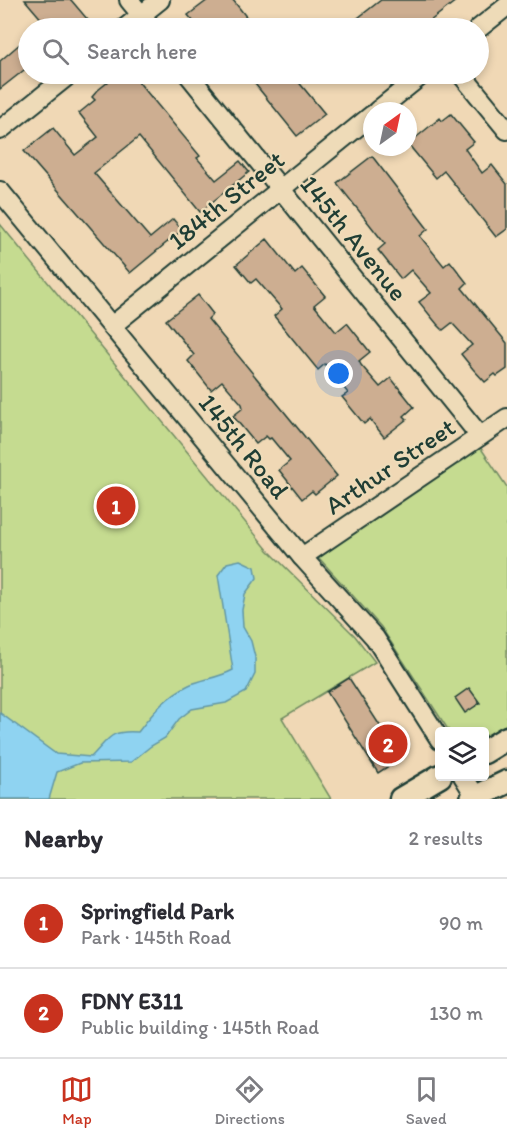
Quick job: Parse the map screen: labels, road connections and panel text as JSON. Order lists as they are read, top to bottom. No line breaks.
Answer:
{"streets":{"street":["184th Street","145th Avenue","145th Road","Arthur Street"]},"crossings":[["184th Street","145th Avenue"],["184th Street","145th Road"],["145th Avenue","Arthur Street"],["145th Road","Arthur Street"]],"north":"top right","page":{"search":"Search here","pins":["1","2"],"heading":["Nearby","2 results"],"list":[{"mark":"1","name":"Springfield Park","note":"Park · 145th Road","value":"90 m"},{"mark":"2","name":"FDNY E311","note":"Public building · 145th Road","value":"130 m"}],"nav":["Map","Directions","Saved"]}}
